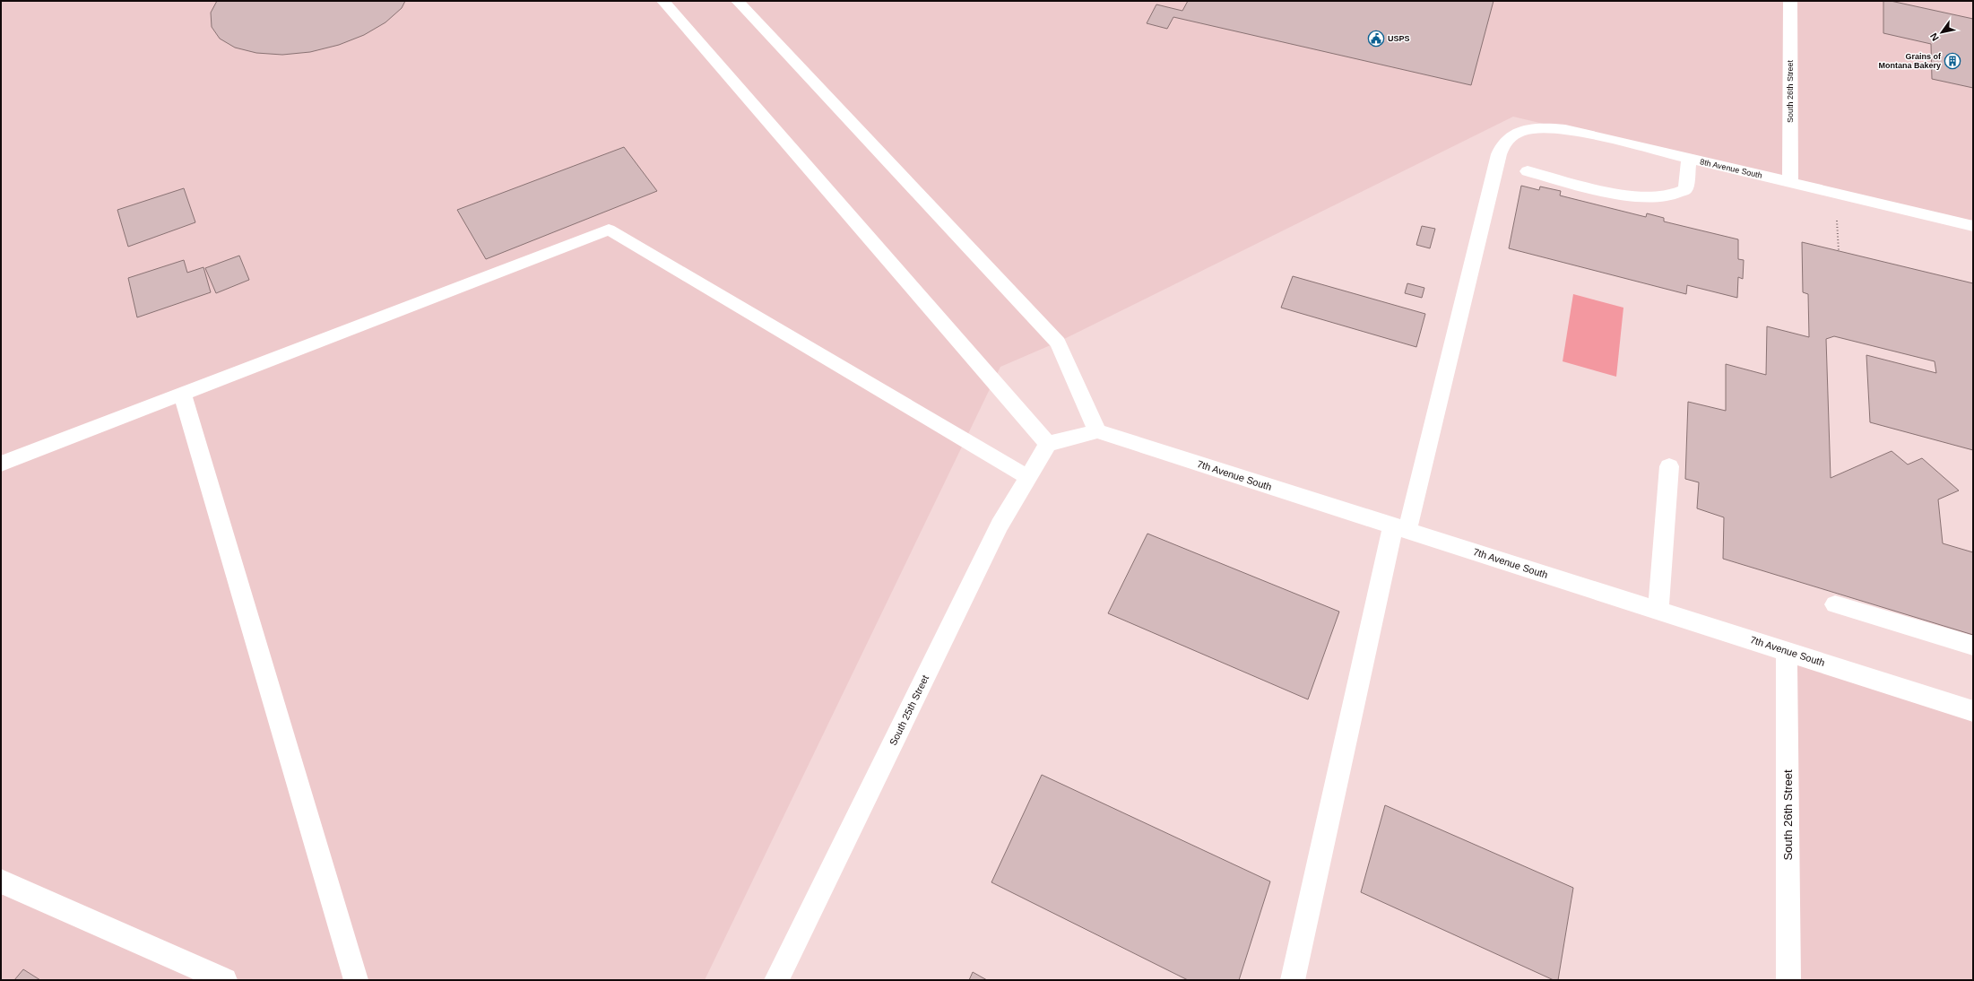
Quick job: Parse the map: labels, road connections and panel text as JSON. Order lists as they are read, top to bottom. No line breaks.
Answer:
{"streets":{"street":["South 26th Street","8th Avenue South","7th Avenue South","South 25th Street"]},"crossings":[["South 26th Street","8th Avenue South"],["South 26th Street","7th Avenue South"],["8th Avenue South","7th Avenue South"]],"places":{"public building":["USPS"],"building":["Grains of Montana Bakery"]},"north":"bottom left"}
